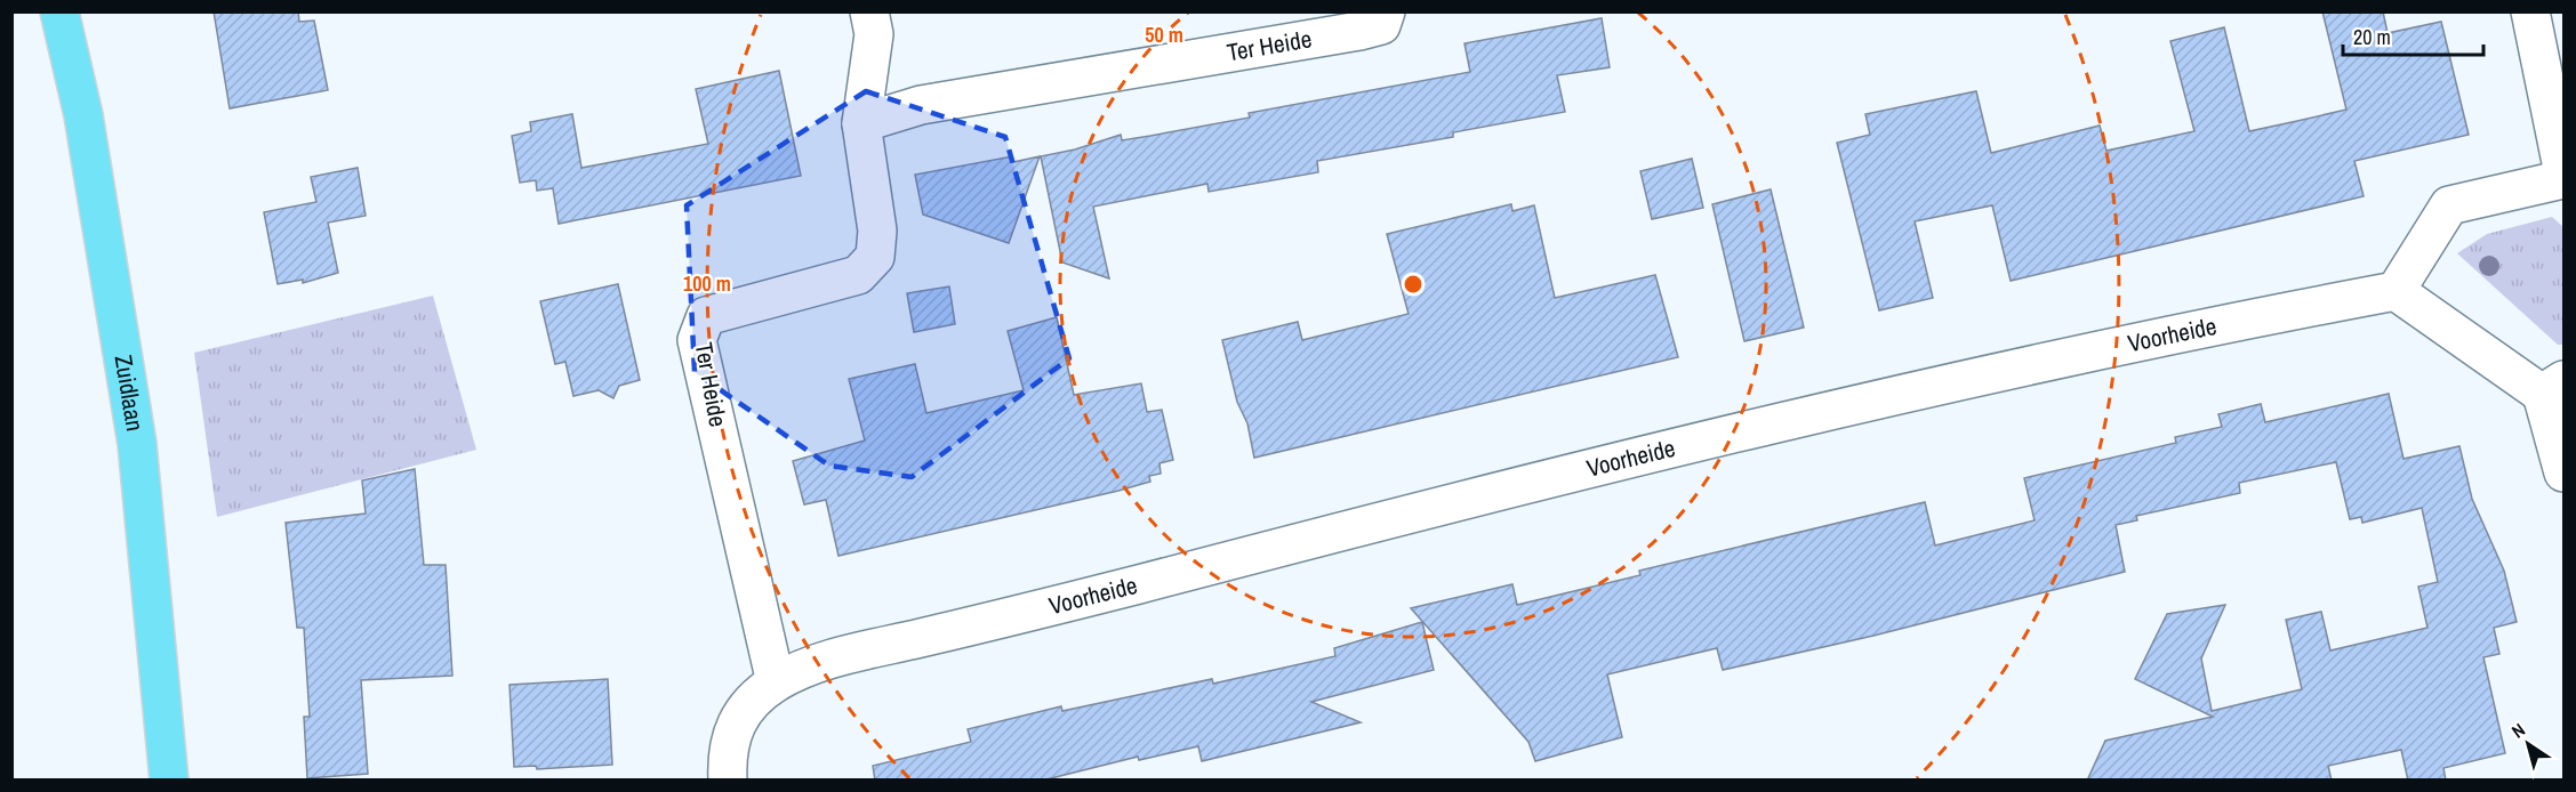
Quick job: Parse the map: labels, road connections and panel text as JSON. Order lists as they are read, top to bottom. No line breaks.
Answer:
{"streets":{"main road":["Zuidlaan"],"street":["Ter Heide","Voorheide"]},"crossings":[["Ter Heide","Voorheide"]],"scale_bar":"20 m","north":"top left","rings":["50 m","100 m"]}
